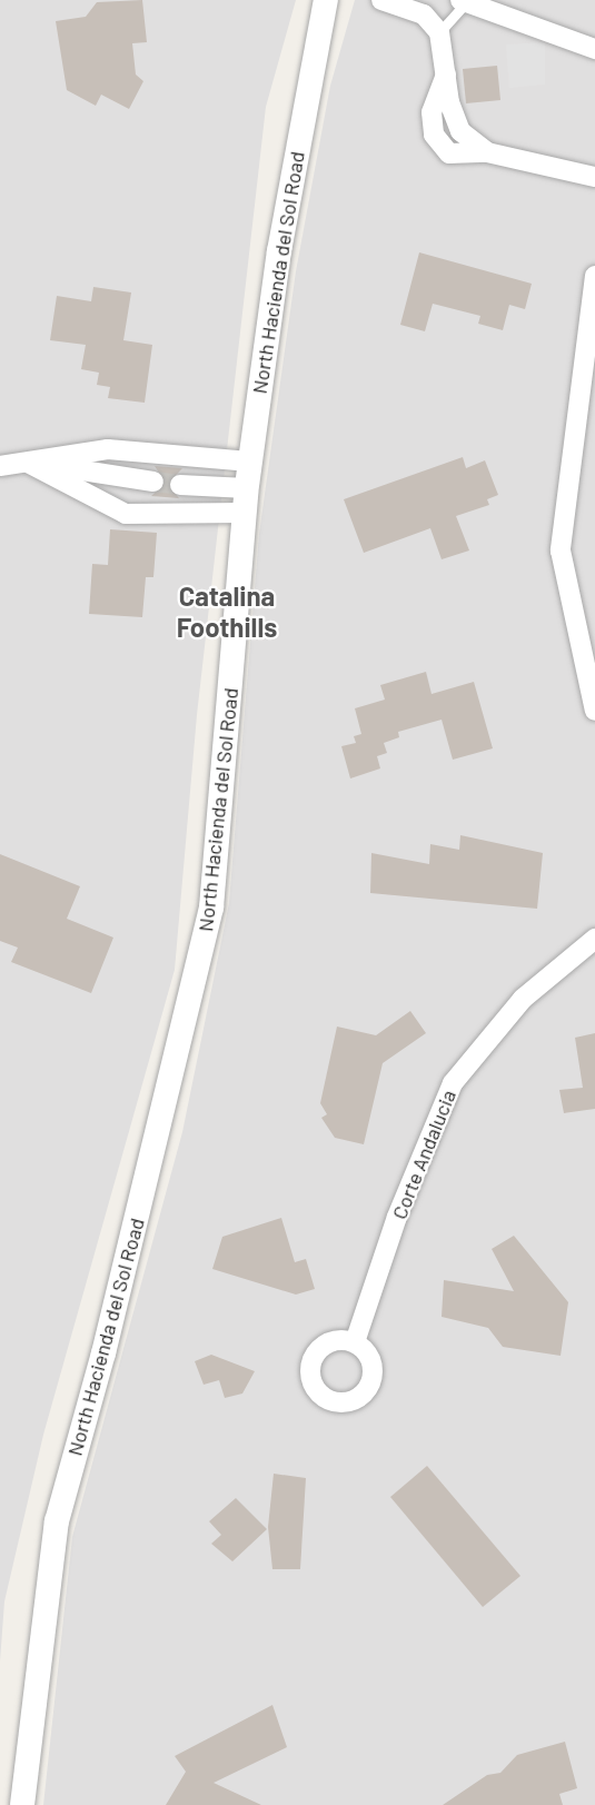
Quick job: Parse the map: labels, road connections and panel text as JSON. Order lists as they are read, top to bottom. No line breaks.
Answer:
{"streets":{"street":["North Hacienda del Sol Road","Corte Andalucia"]},"districts":["Catalina Foothills"]}
